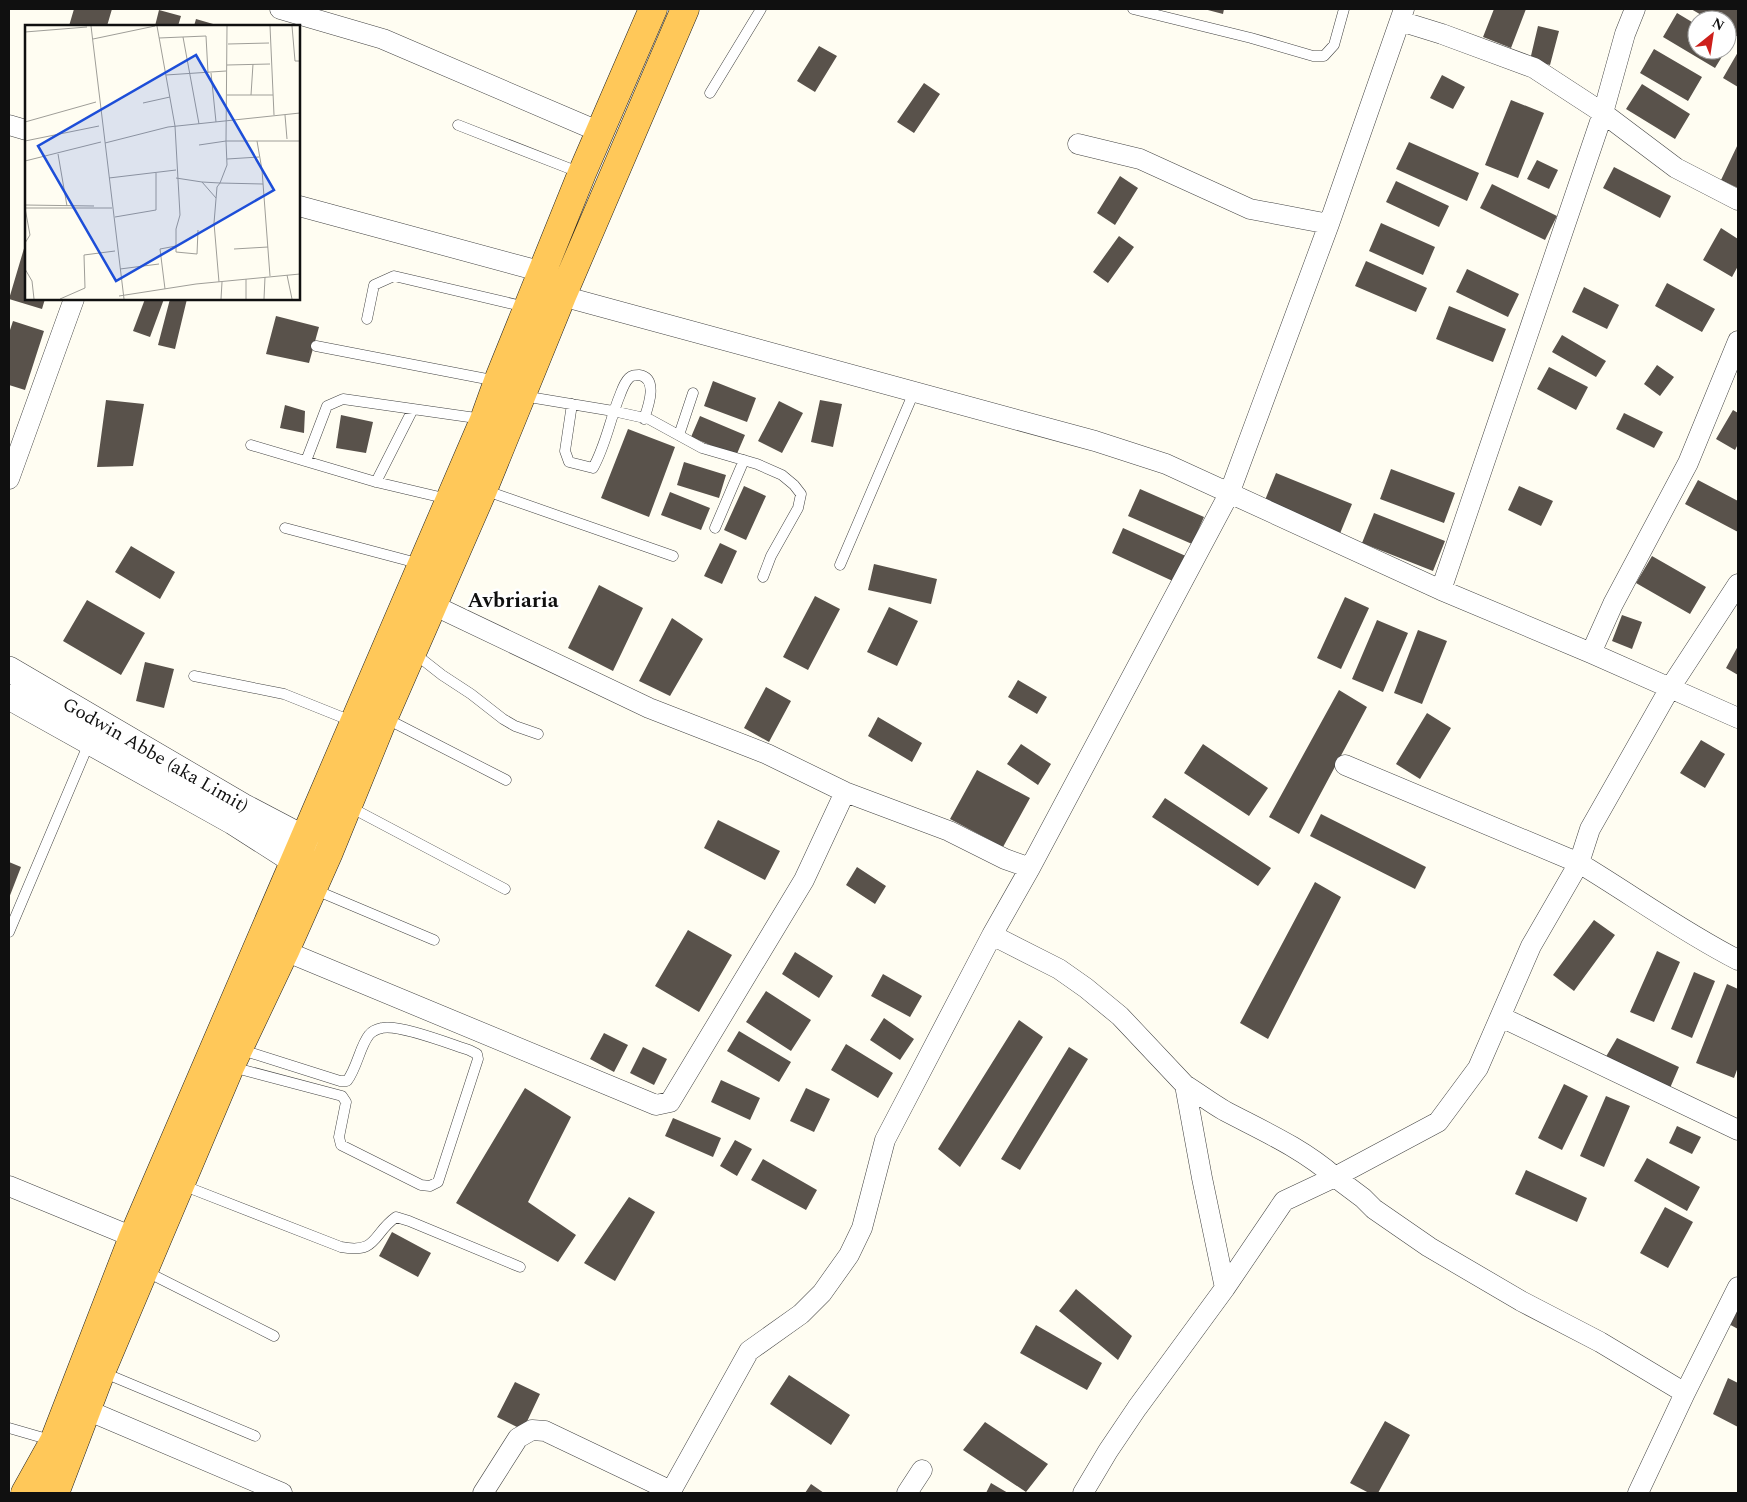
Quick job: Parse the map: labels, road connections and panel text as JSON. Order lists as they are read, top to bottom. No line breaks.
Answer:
{"streets":{"street":["Godwin Abbe (aka Limit)"]},"districts":["Avbriaria"],"north":"top right"}
